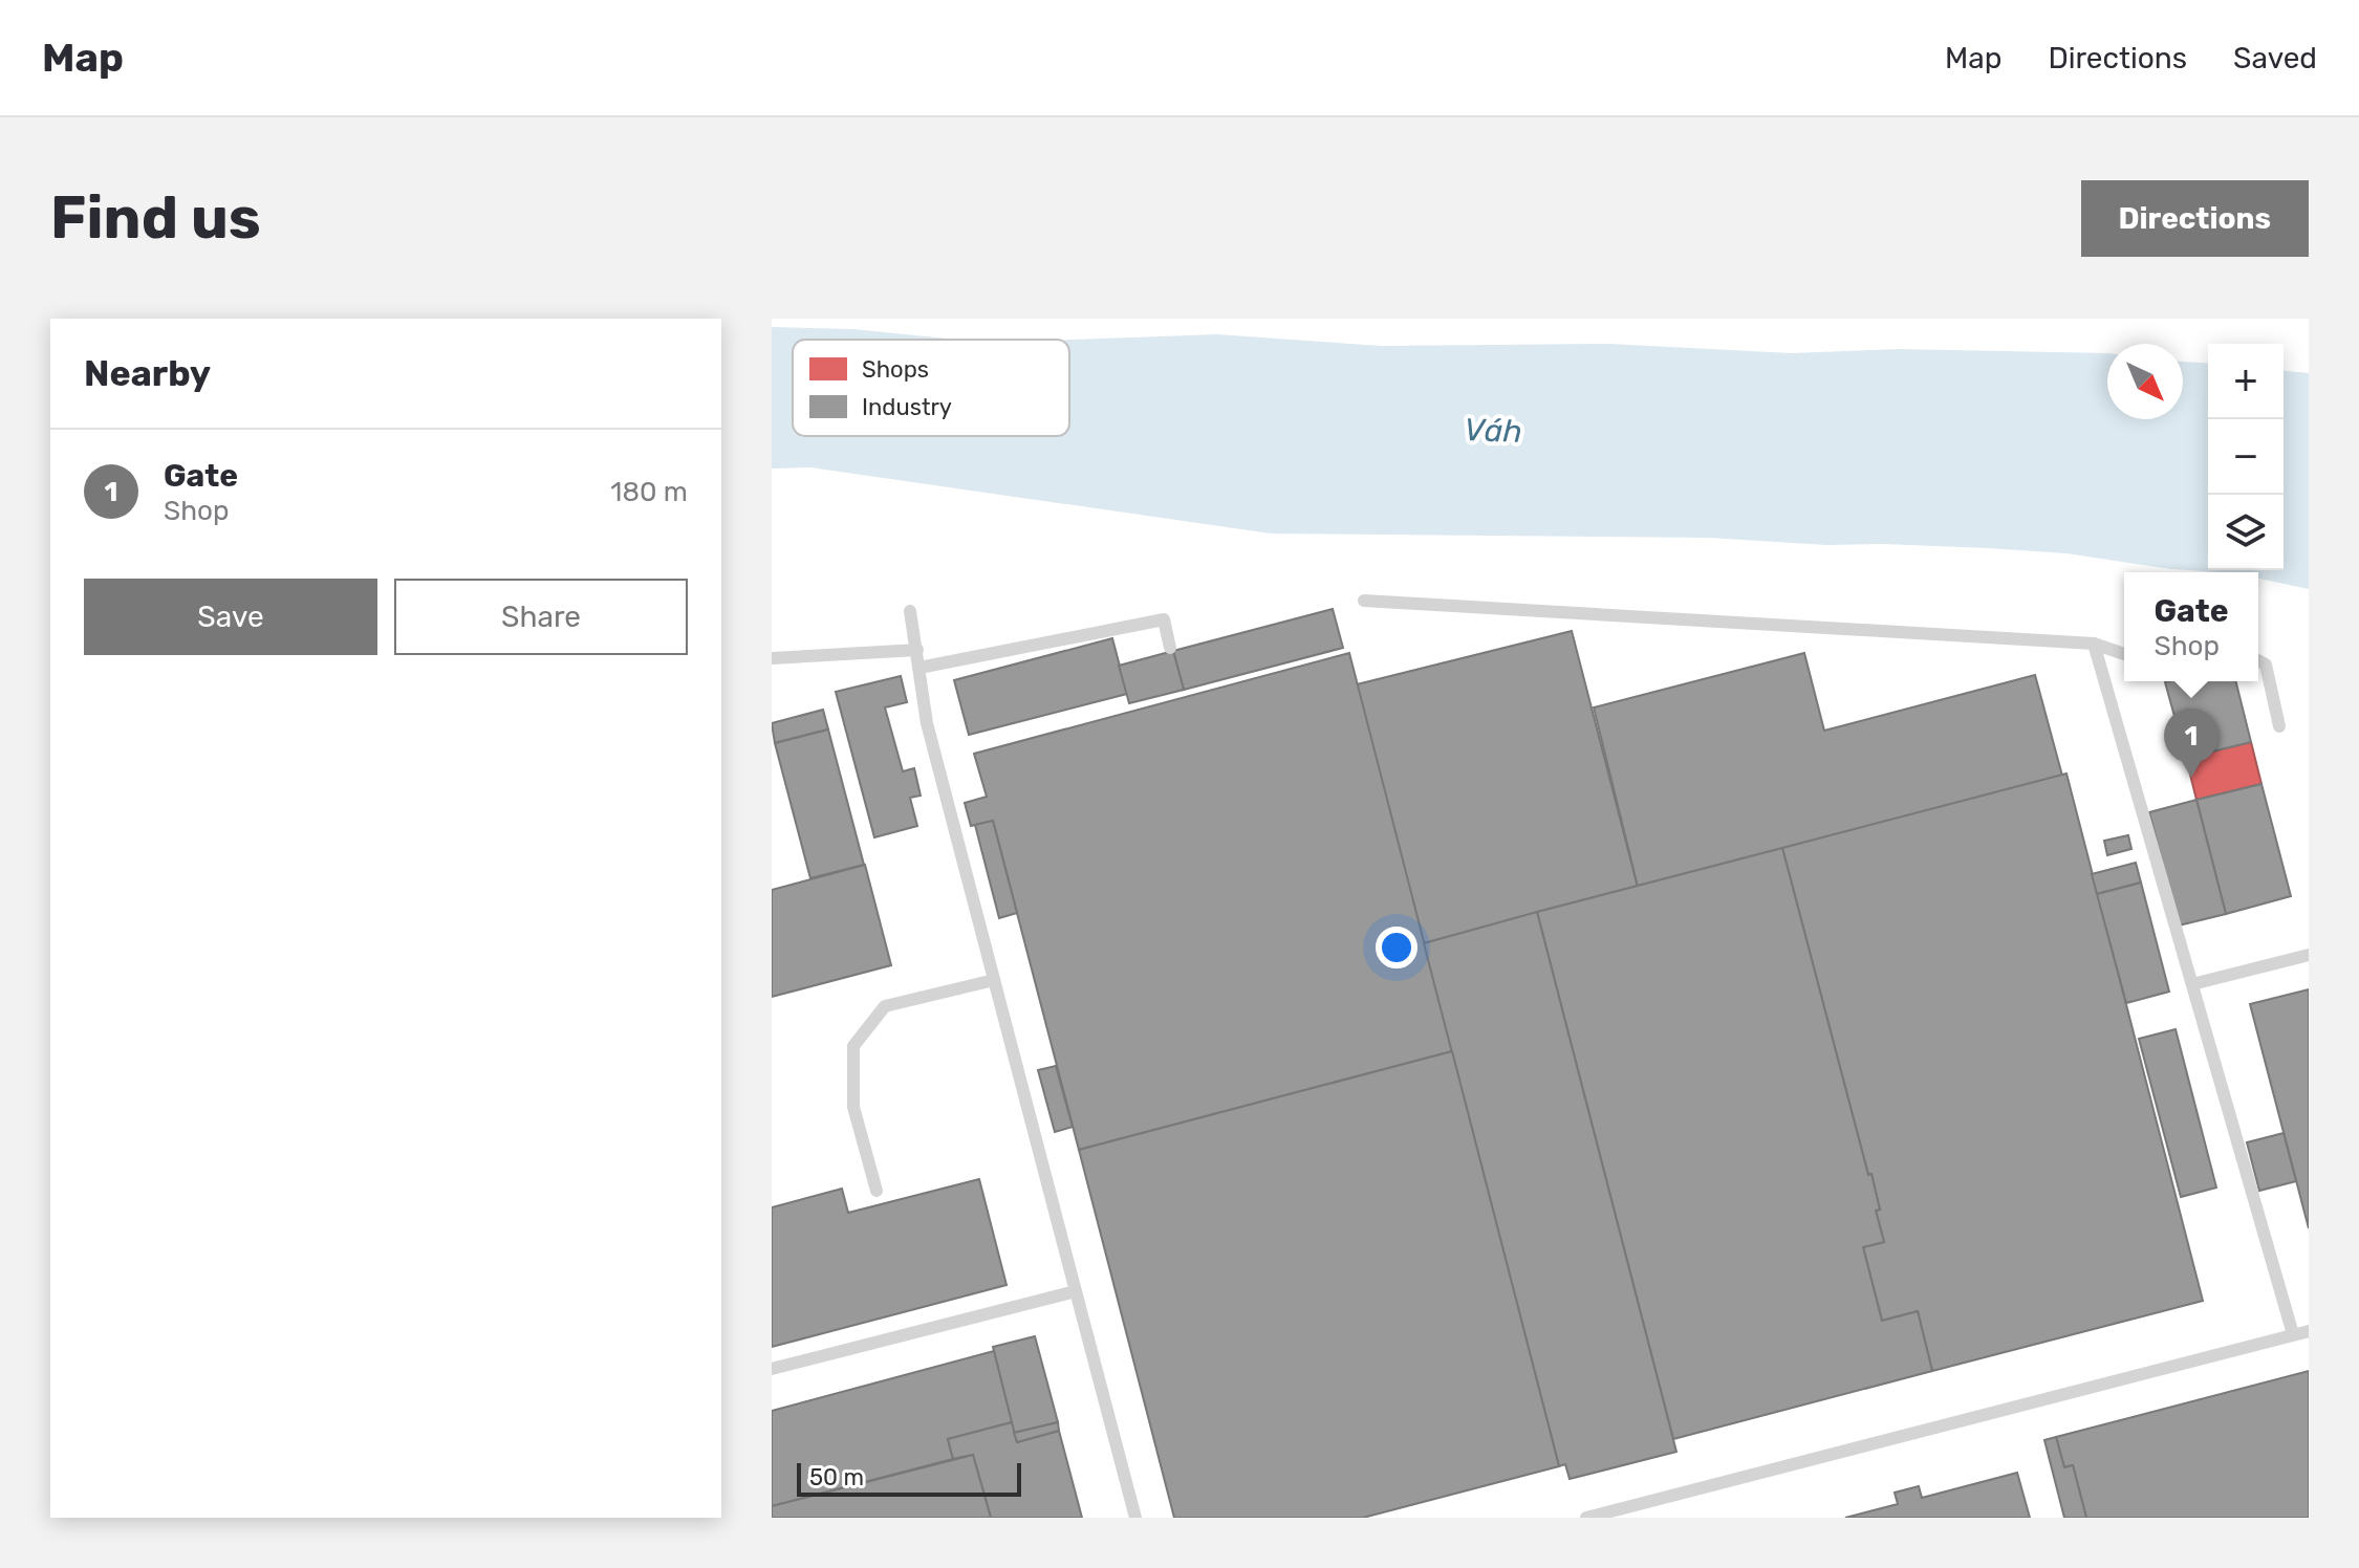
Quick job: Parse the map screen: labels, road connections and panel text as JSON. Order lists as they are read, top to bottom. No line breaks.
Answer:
{"water":["Váh"],"legend":["Shops","Industry"],"scale_bar":"50 m","north":"bottom right","page":{"header":"Map","nav":["Map","Directions","Saved"],"buttons":["Directions",["Save","Share"]],"title":"Find us","heading":"Nearby","map_buttons":["+","−"],"list":[{"mark":"1","name":"Gate","note":"Shop","value":"180 m"}],"popup":["Gate","Shop"],"pins":"1","scale":"50 m"}}
